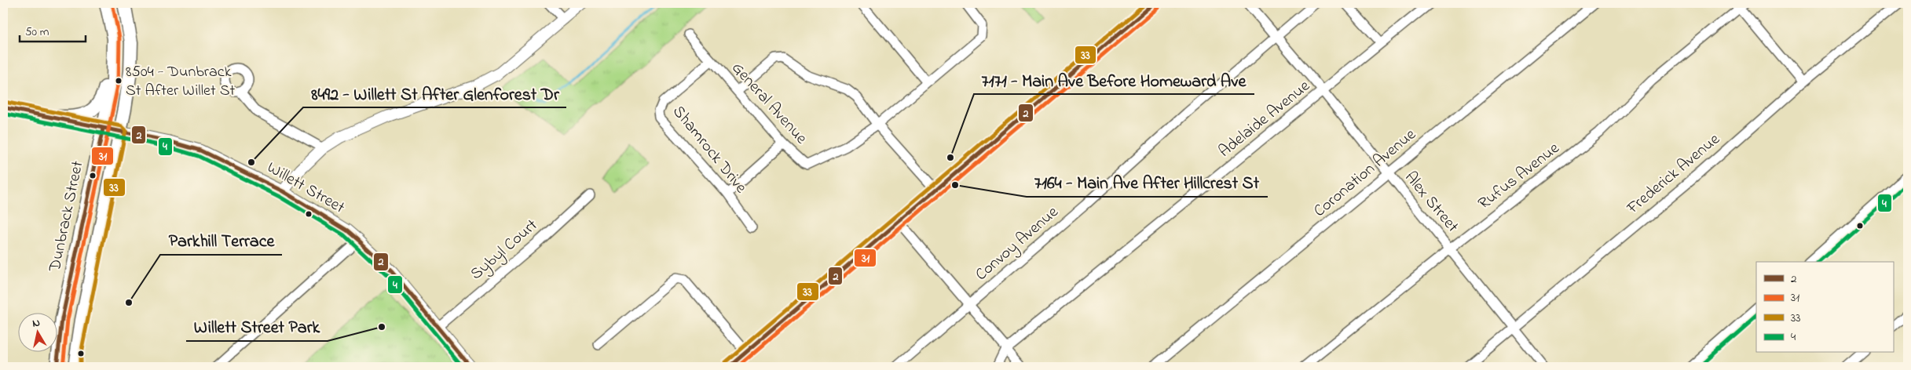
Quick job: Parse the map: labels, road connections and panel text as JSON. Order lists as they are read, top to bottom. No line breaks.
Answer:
{"streets":{"main road":["Dunbrack Street"],"street":["General Avenue","Adelaide Avenue","Shamrock Drive","Coronation Avenue","Frederick Avenue","Rufus Avenue","Willett Street","Alex Street","Convoy Avenue","Sybyl Court"]},"crossings":[["General Avenue","Shamrock Drive"],["Adelaide Avenue","Alex Street"],["Coronation Avenue","Alex Street"],["Frederick Avenue","Alex Street"],["Rufus Avenue","Alex Street"],["Willett Street","Dunbrack Street"],["Willett Street","Sybyl Court"],["Alex Street","Convoy Avenue"]],"places":["8504 - Dunbrack St After Willet St","7171 - Main Ave Before Homeward Ave","8492 - Willett St After Glenforest Dr","7164 - Main Ave After Hillcrest St","Parkhill Terrace","Willett Street Park"],"lines":["transit line 2","transit line 31","transit line 33","transit line 4"],"legend":["2","31","33","4"],"scale_bar":"50 m","north":"top"}
